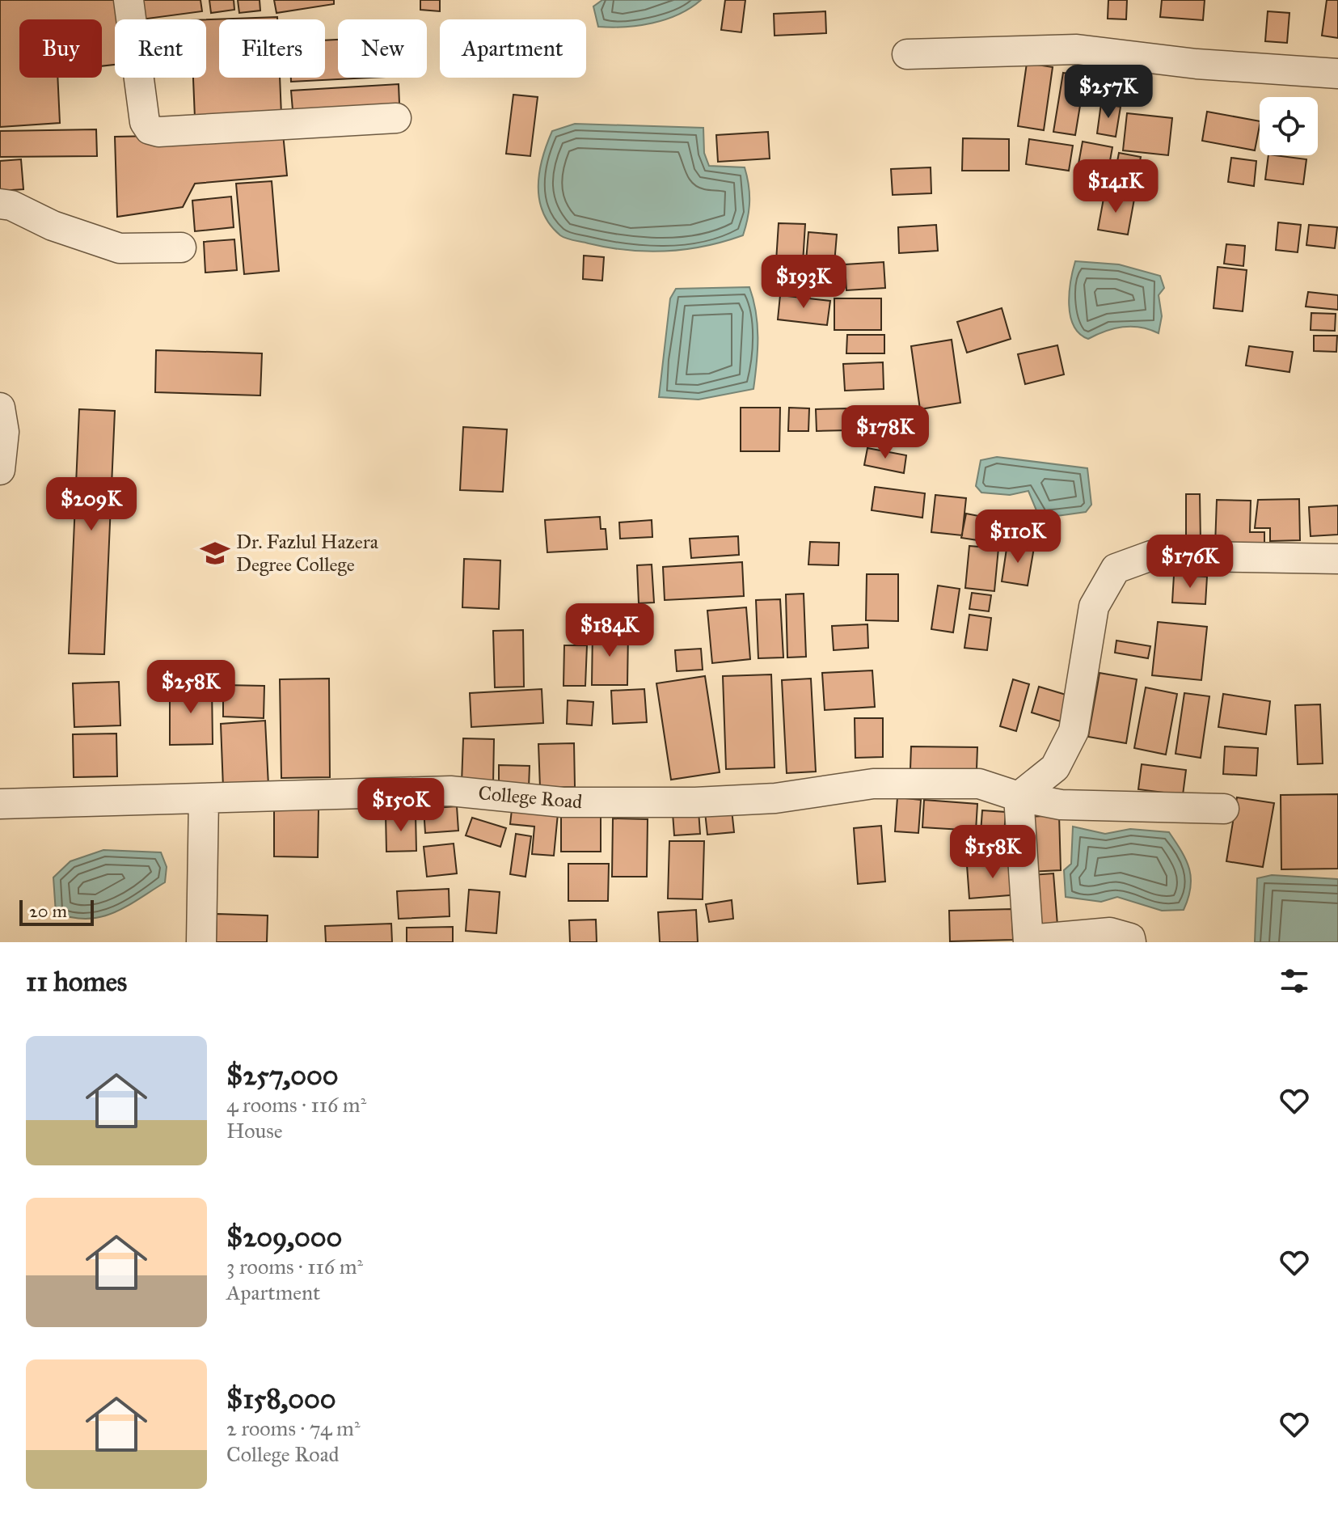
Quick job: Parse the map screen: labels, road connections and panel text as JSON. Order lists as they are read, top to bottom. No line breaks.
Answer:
{"streets":{"street":["College Road"]},"places":{"school or university":["Dr. Fazlul Hazera Degree College"]},"scale_bar":"20 m","page":{"chip":["Buy","Rent","Filters","New","Apartment"],"price":["$257K","$141K","$193K","$178K","$209K","$110K","$176K","$184K","$258K","$150K","$158K"],"scale":"20 m","heading":"11 homes","list":[{"name":"$257,000","note":"4 rooms · 116 m² · House"},{"name":"$209,000","note":"3 rooms · 116 m² · Apartment"},{"name":"$158,000","note":"2 rooms · 74 m² · College Road"}]}}
